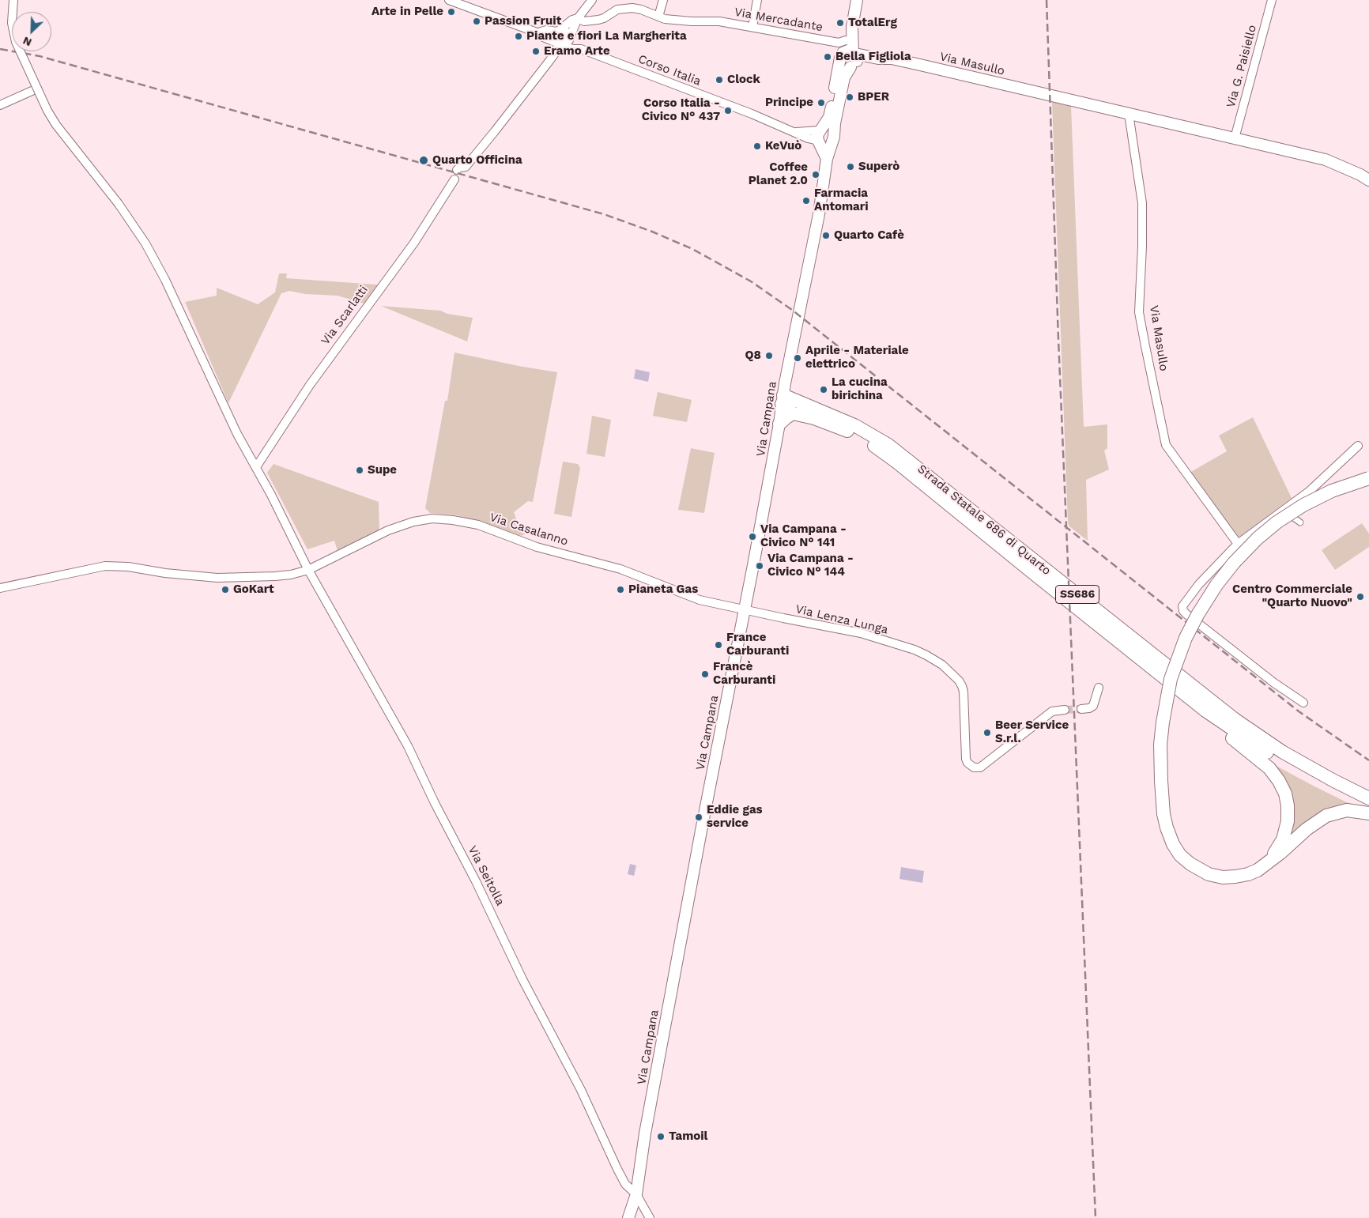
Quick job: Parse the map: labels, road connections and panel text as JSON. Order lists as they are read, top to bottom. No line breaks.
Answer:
{"streets":{"highway":["Strada Statale 686 di Quarto","SS686"],"main road":["Via Masullo","Via Campana"],"street":["Via Mercadante","Via G. Paisiello","Corso Italia","Via Scarlatti","Via Casalanno","Via Lenza Lunga","Via Seitolla"]},"crossings":[["Via Mercadante","Via Masullo"],["Via Mercadante","Via Campana"],["Via Masullo","Via G. Paisiello"],["Via Masullo","Via Campana"],["Corso Italia","Via Campana"],["Via Scarlatti","Via Seitolla"],["Via Campana","Strada Statale 686 di Quarto"],["Via Campana","Via Casalanno"],["Via Campana","Via Lenza Lunga"],["Via Campana","Via Seitolla"],["Via Casalanno","Via Lenza Lunga"],["Via Casalanno","Via Seitolla"]],"places":["Arte in Pelle","Passion Fruit","TotalErg","Piante e fiori La Margherita","Eramo Arte","Bella Figliola","Clock","BPER","Principe","Corso Italia - Civico N° 437","KeVuò","Quarto Officina","Superò","Coffee Planet 2.0","Farmacia Antomari","Quarto Cafè","Q8","Aprile - Materiale elettrico","La cucina birichina","Supe","Via Campana - Civico N° 141","Via Campana - Civico N° 144","GoKart","Pianeta Gas","Centro Commerciale \"Quarto Nuovo\"","France Carburanti","Francè Carburanti","Beer Service S.r.l.","Eddie gas service","Tamoil"],"north":"bottom left"}
